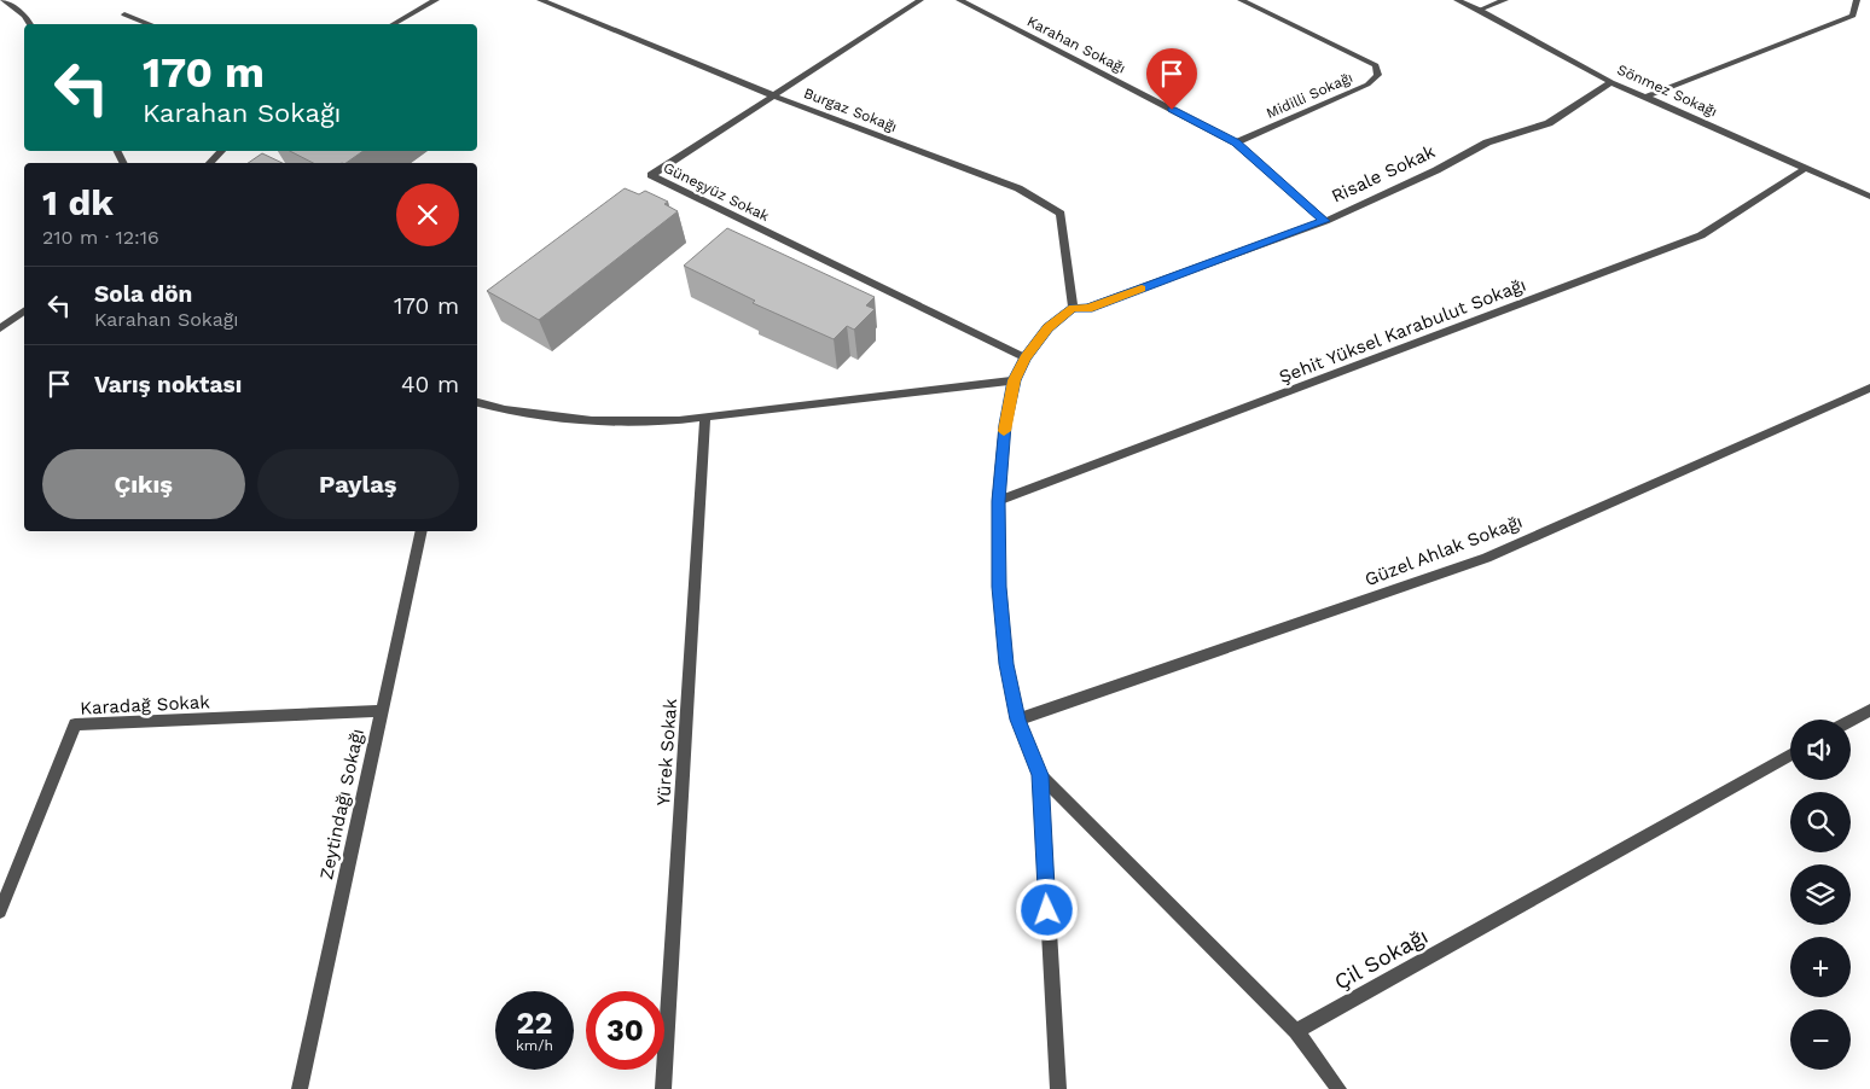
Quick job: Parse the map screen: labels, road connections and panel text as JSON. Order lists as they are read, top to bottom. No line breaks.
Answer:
{"streets":{"street":["Karahan Sokağı","Sönmez Sokağı","Midilli Sokağı","Burgaz Sokağı","Risale Sokak","Güneşyüz Sokak","Şehit Yüksel Karabulut Sokağı","Güzel Ahlak Sokağı","Karadağ Sokak","Yürek Sokak","Zeytindağı Sokağı","Çil Sokağı"]},"crossings":[["Karahan Sokağı","Midilli Sokağı"],["Karahan Sokağı","Risale Sokak"],["Sönmez Sokağı","Risale Sokak"],["Sönmez Sokağı","Şehit Yüksel Karabulut Sokağı"],["Burgaz Sokağı","Risale Sokak"],["Burgaz Sokağı","Güneşyüz Sokak"],["Risale Sokak","Güneşyüz Sokak"],["Risale Sokak","Şehit Yüksel Karabulut Sokağı"],["Risale Sokak","Güzel Ahlak Sokağı"],["Karadağ Sokak","Zeytindağı Sokağı"]],"page":{"turn":["170 m","Karahan Sokağı"],"heading":["1 dk","210 m · 12:16"],"list":[{"name":"Sola dön","note":"Karahan Sokağı","value":"170 m"},{"name":"Varış noktası","value":"40 m"}],"buttons":["Çıkış","Paylaş"],"map_buttons":["+","−"],"speed":"22 km/h","limit":"30"}}
